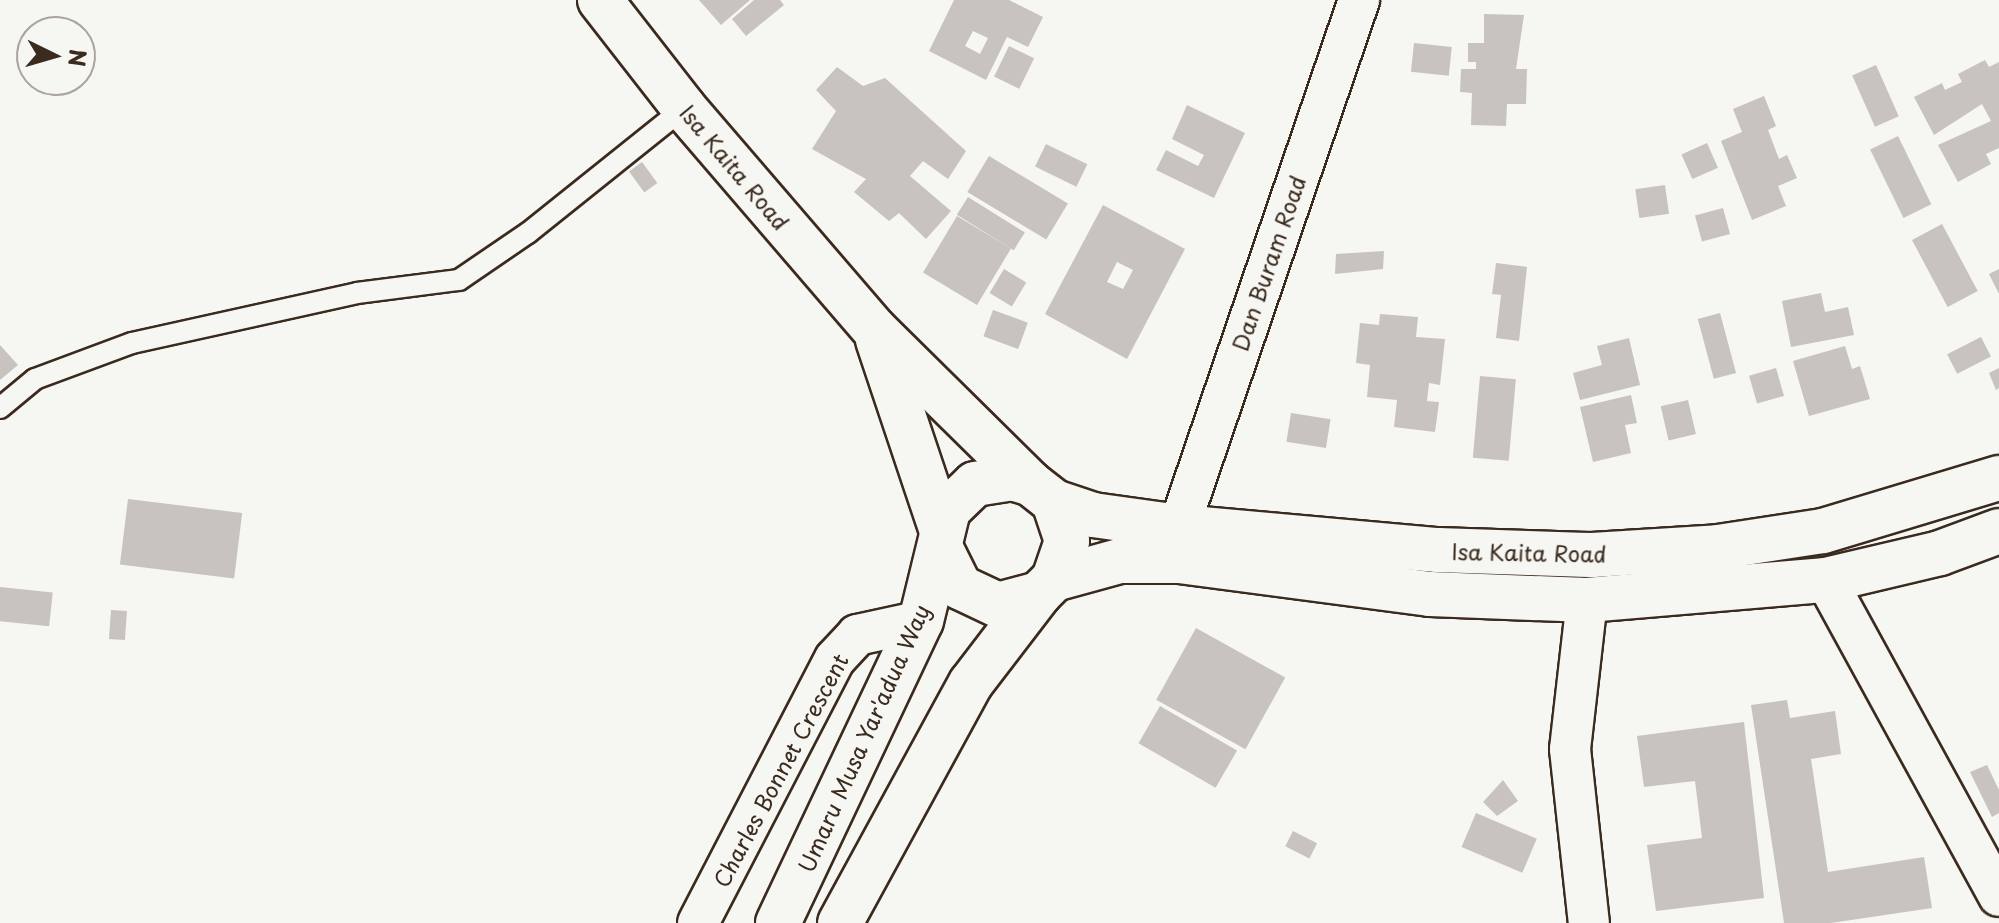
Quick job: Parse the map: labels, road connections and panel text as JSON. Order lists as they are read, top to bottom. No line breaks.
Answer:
{"streets":{"main road":["Isa Kaita Road","Umaru Musa Yar'adua Way"],"street":["Dan Buram Road","Charles Bonnet Crescent"]},"crossings":[["Isa Kaita Road","Dan Buram Road"],["Isa Kaita Road","Umaru Musa Yar'adua Way"],["Umaru Musa Yar'adua Way","Charles Bonnet Crescent"]],"north":"right"}
